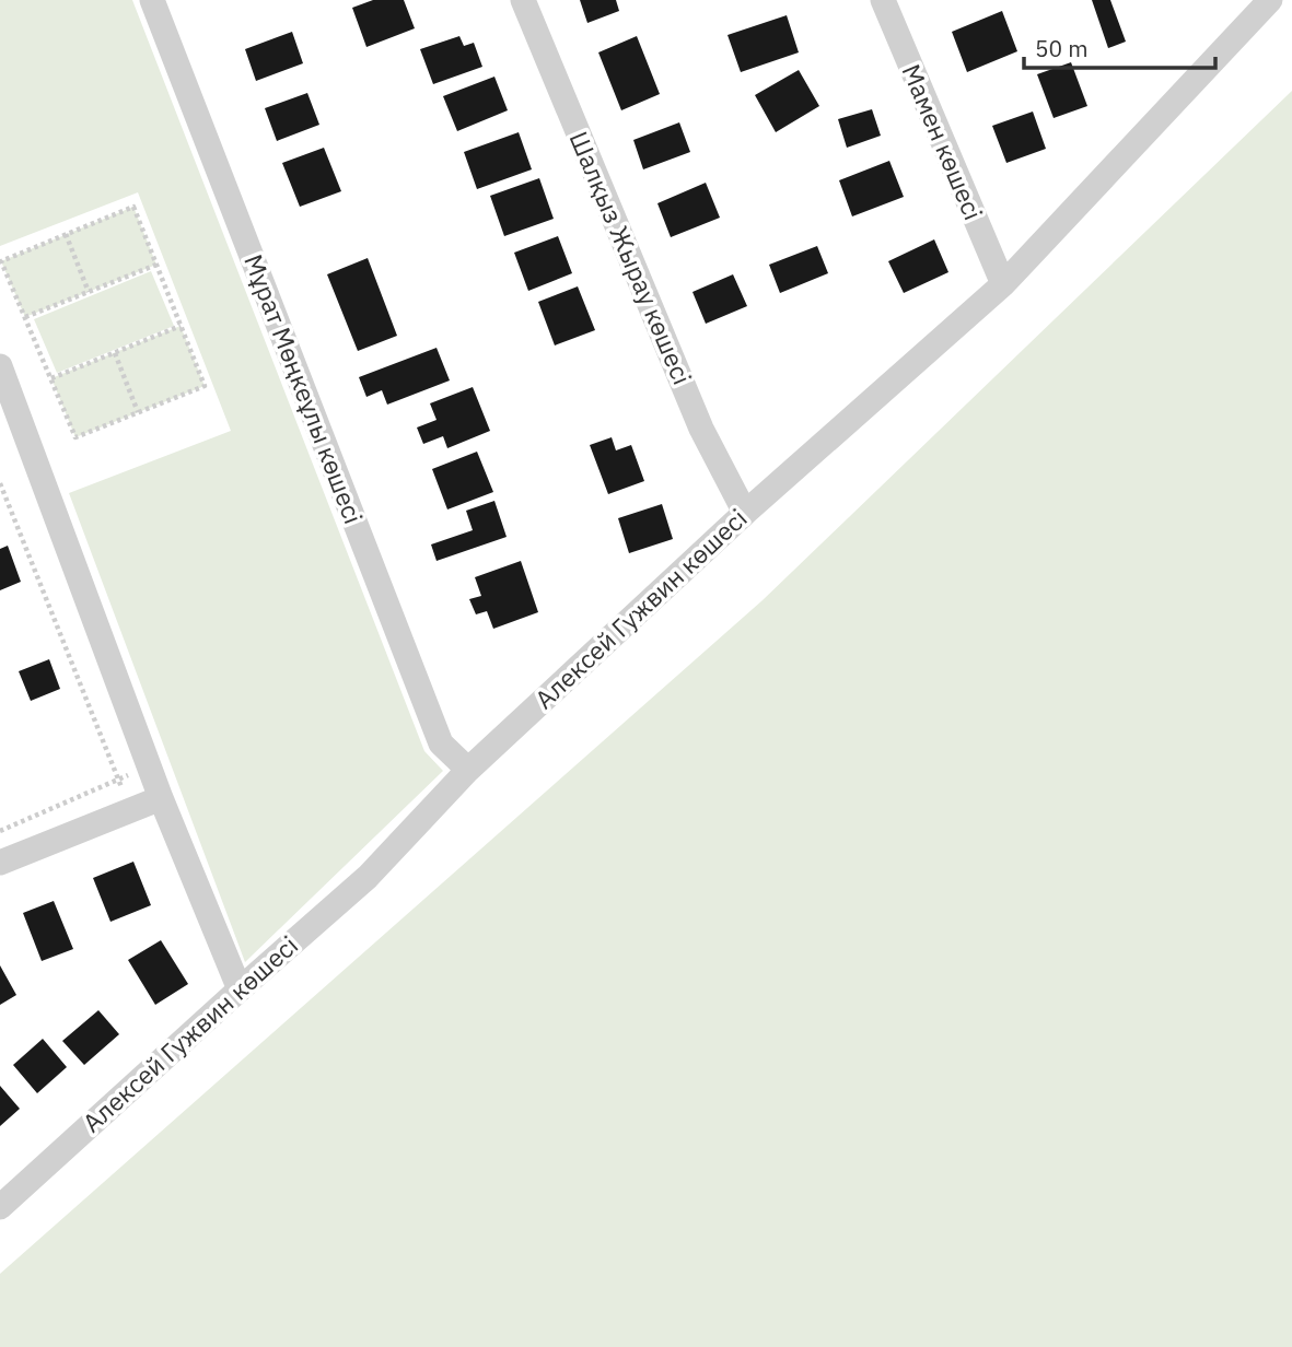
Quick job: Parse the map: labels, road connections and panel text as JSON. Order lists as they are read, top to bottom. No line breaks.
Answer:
{"streets":{"street":["Мамен көшесі","Шалқыз Жырау көшесі","Мұрат Мөңкеұлы көшесі","Алексей Гужвин көшесі"]},"crossings":[["Мамен көшесі","Алексей Гужвин көшесі"],["Шалқыз Жырау көшесі","Алексей Гужвин көшесі"],["Мұрат Мөңкеұлы көшесі","Алексей Гужвин көшесі"]],"scale_bar":"50 m"}
